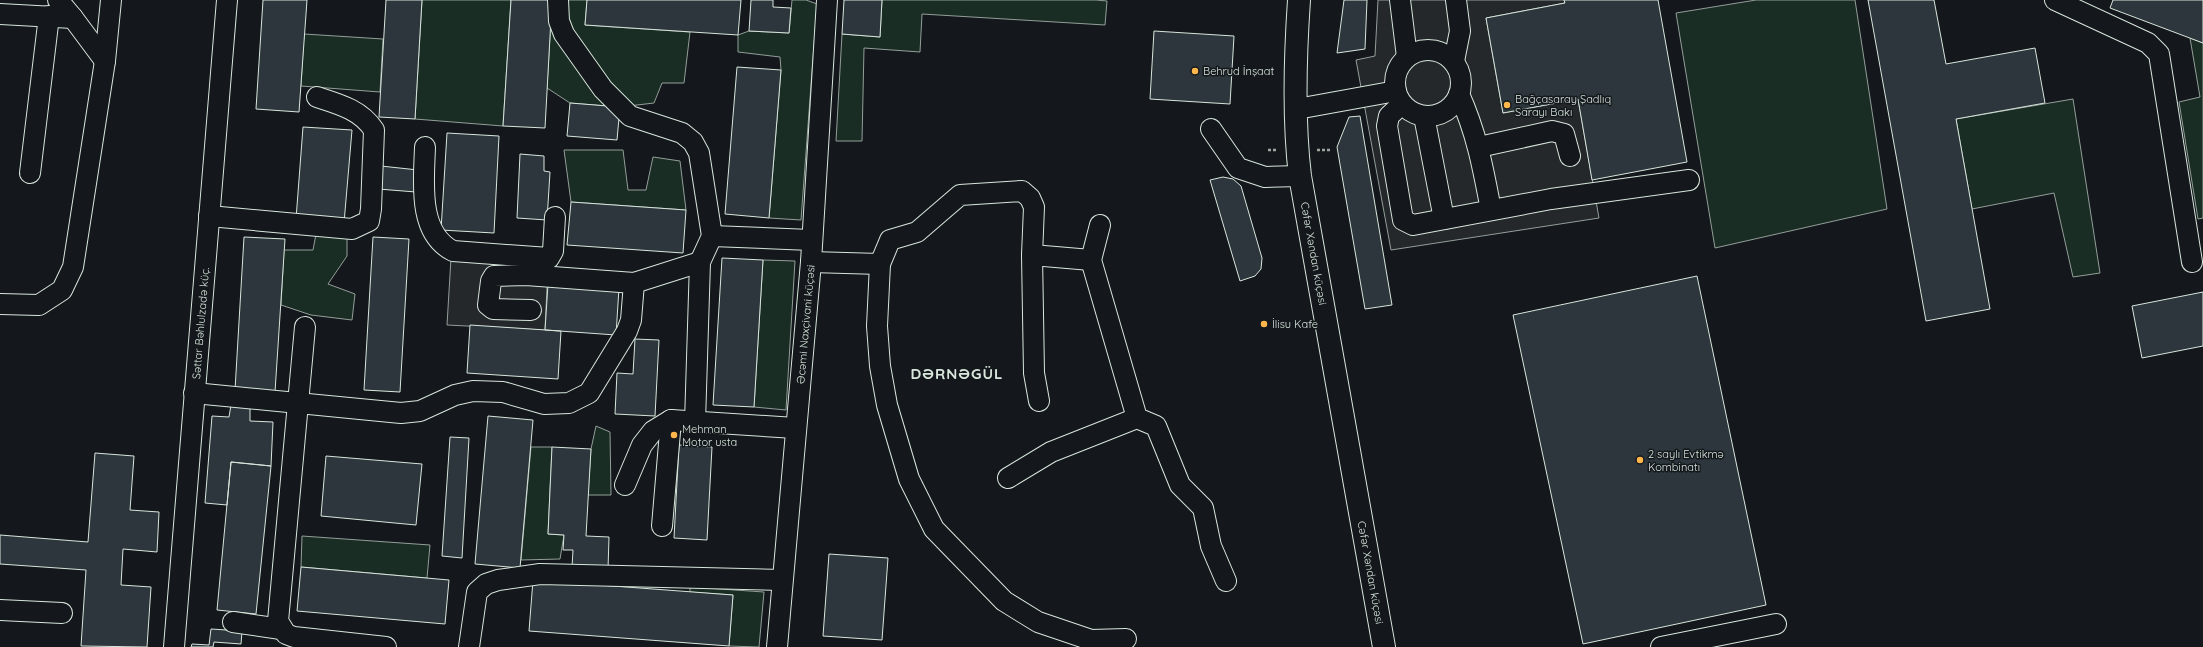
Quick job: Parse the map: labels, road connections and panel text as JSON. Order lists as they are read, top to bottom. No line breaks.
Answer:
{"streets":{"main road":["Cəfər Xəndan küçəsi"],"street":["Səttar Bəhlulzadə küç.","Əcəmi Naxçivani küçəsi"]},"districts":["DƏRNƏGÜL"],"places":["Behrud İnşaat","Bağçasaray Şadlıq Sarayı Bakı","İlisu Kafe","Mehman Motor usta","2 saylı Evtikmə Kombinatı"]}
